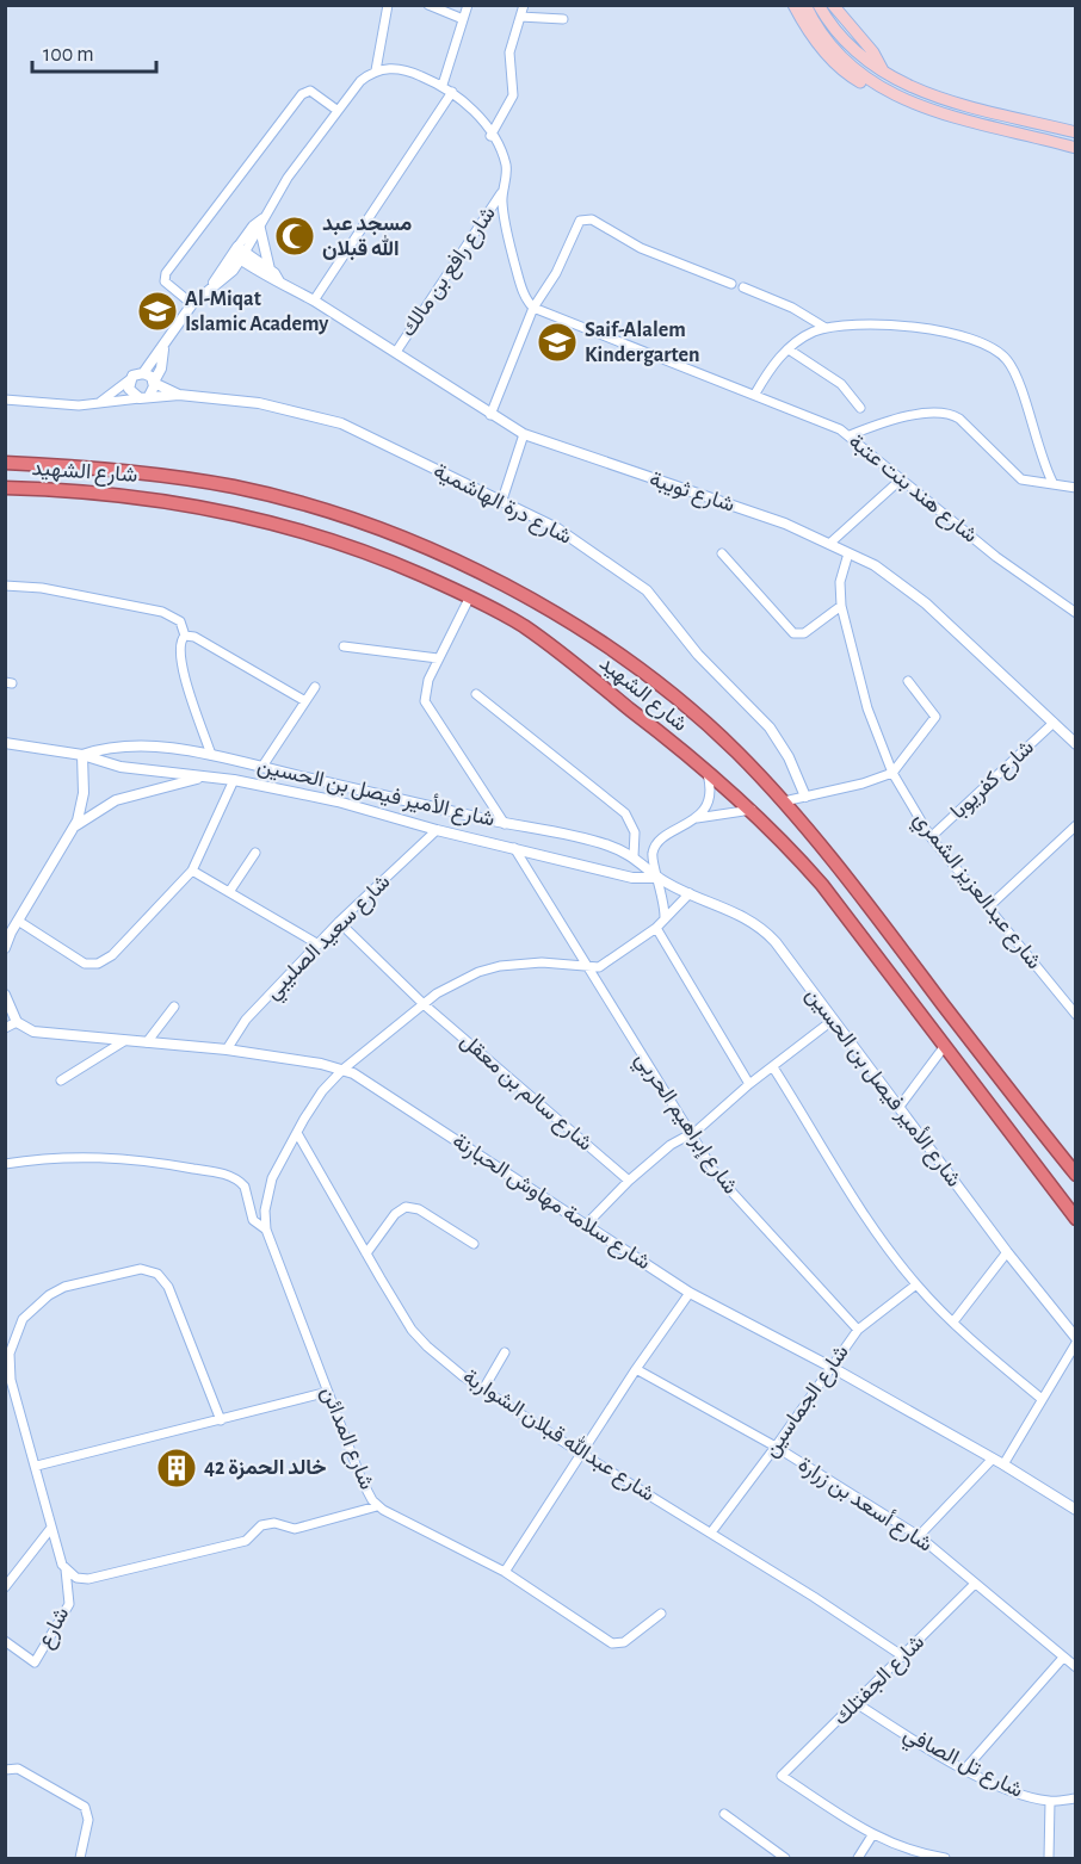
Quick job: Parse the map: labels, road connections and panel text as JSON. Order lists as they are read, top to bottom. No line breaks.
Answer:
{"streets":{"highway":["شارع الشهيد"],"street":["شارع رافع بن مالك","شارع هند بنت عتبة","شارع ثويبة","شارع درة الهاشمية","شارع كفريوبا","شارع الأمير فيصل بن الحسين","شارع عبدالعزيز الشمري","شارع سعيد الصليبي","شارع سالم بن معقل","شارع إبراهيم الحربي","شارع سلامة مهاوش الحبارنة","شارع الجماسين","شارع عبدالله قبلان الشواربة","شارع المدائن","شارع أسعد بن زرارة","شارع","شارع الجفتلك","شارع تل الصافي"]},"crossings":[["شارع رافع بن مالك","شارع ثويبة"],["شارع ثويبة","شارع كفريوبا"],["شارع ثويبة","شارع عبدالعزيز الشمري"],["شارع كفريوبا","شارع عبدالعزيز الشمري"],["شارع الأمير فيصل بن الحسين","شارع سعيد الصليبي"],["شارع الأمير فيصل بن الحسين","شارع إبراهيم الحربي"],["شارع سعيد الصليبي","شارع سالم بن معقل"],["شارع سعيد الصليبي","شارع سلامة مهاوش الحبارنة"],["شارع سالم بن معقل","شارع المدائن"],["شارع إبراهيم الحربي","شارع الجماسين"],["شارع إبراهيم الحربي","شارع المدائن"],["شارع سلامة مهاوش الحبارنة","شارع الجماسين"],["شارع سلامة مهاوش الحبارنة","شارع المدائن"],["شارع الجماسين","شارع عبدالله قبلان الشواربة"],["شارع الجماسين","شارع أسعد بن زرارة"],["شارع عبدالله قبلان الشواربة","شارع المدائن"],["شارع عبدالله قبلان الشواربة","شارع الجفتلك"],["شارع أسعد بن زرارة","شارع الجفتلك"],["شارع الجفتلك","شارع تل الصافي"]],"places":{"mosque":["مسجد عبد الله قبلان"],"school or university":["Al-Miqat Islamic Academy","Saif-Alalem Kindergarten"],"building":["خالد الحمزة 42"]},"scale_bar":"100 m"}
